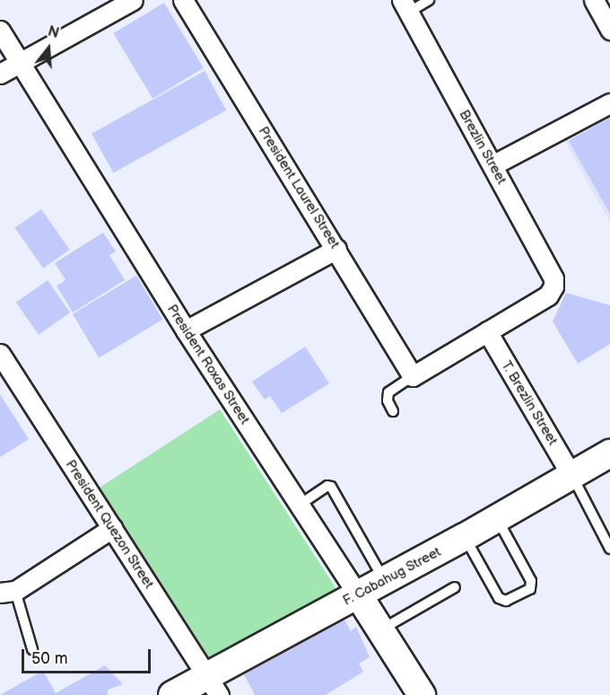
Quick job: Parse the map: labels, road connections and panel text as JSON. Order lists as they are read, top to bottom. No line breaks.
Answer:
{"streets":{"main road":["President Roxas Street","F. Cabahug Street"],"street":["Brezlin Street","President Laurel Street","T. Brezlin Street","President Quezon Street"]},"crossings":[["Brezlin Street","T. Brezlin Street"],["President Roxas Street","F. Cabahug Street"],["T. Brezlin Street","F. Cabahug Street"],["President Quezon Street","F. Cabahug Street"]],"scale_bar":"50 m","north":"top"}
